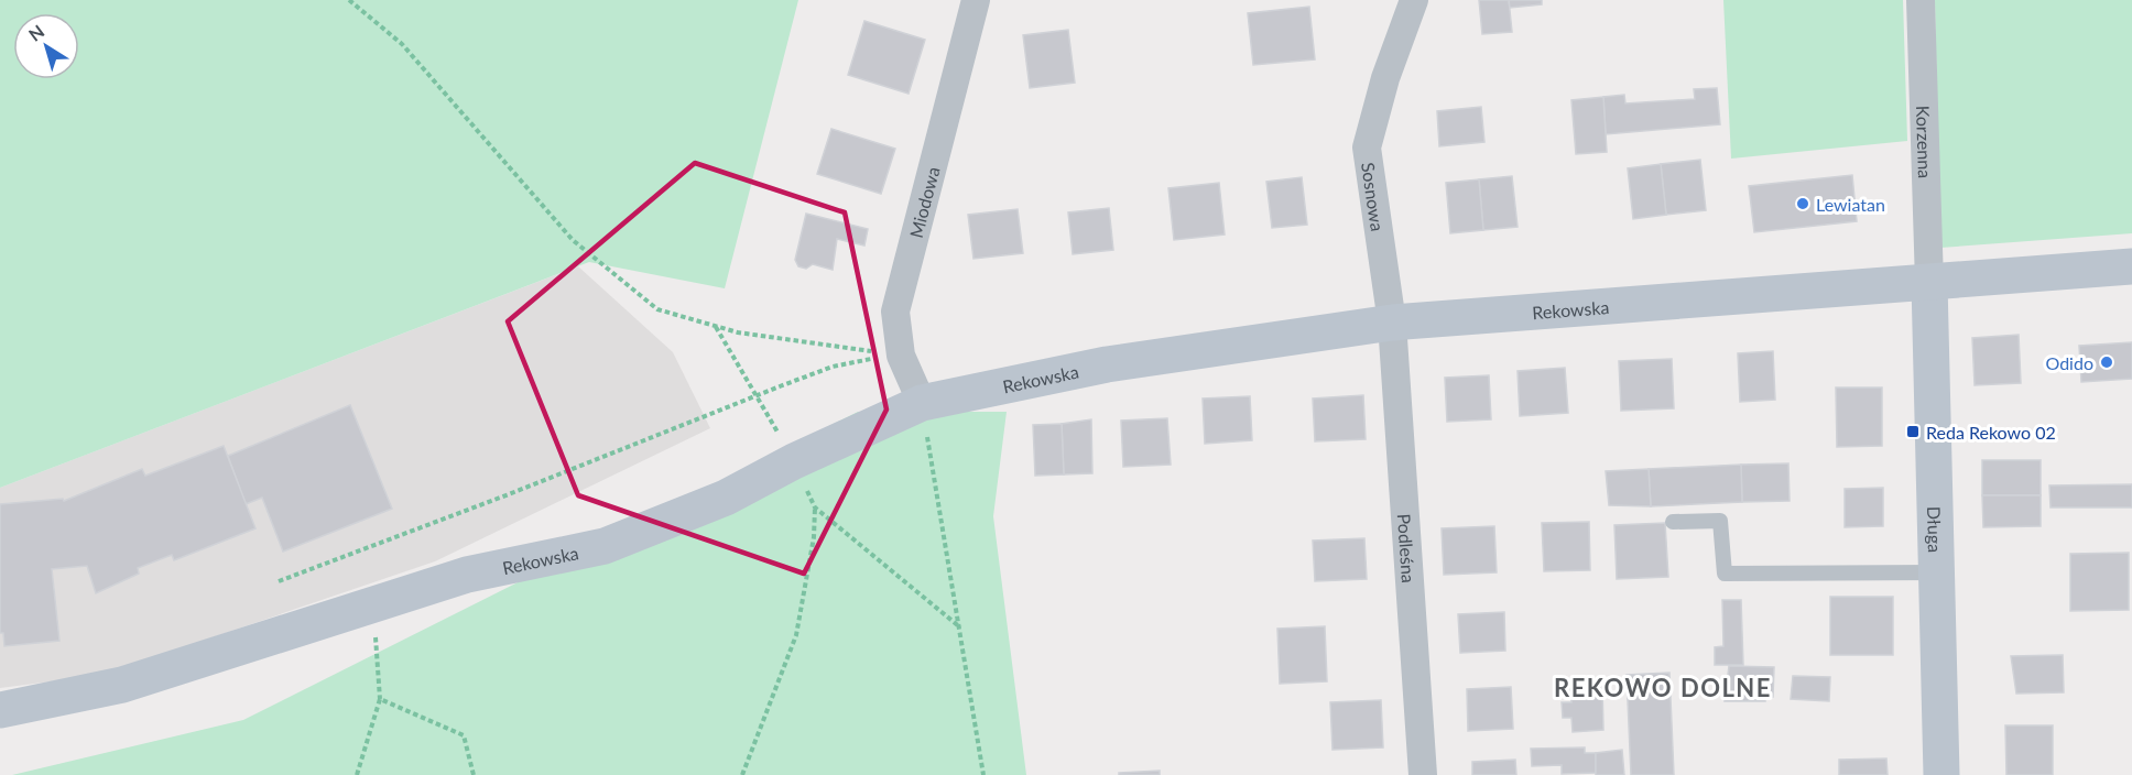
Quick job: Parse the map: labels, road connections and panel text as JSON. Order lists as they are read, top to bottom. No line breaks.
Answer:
{"streets":{"street":["Korzenna","Sosnowa","Miodowa","Rekowska","Długa","Podleśna"]},"crossings":[["Korzenna","Rekowska"],["Korzenna","Długa"],["Sosnowa","Rekowska"],["Sosnowa","Podleśna"],["Miodowa","Rekowska"],["Rekowska","Długa"],["Rekowska","Podleśna"]],"districts":["REKOWO DOLNE"],"places":{"other":["Lewiatan","Odido"],"transit":["Reda Rekowo 02"]},"north":"top left"}
